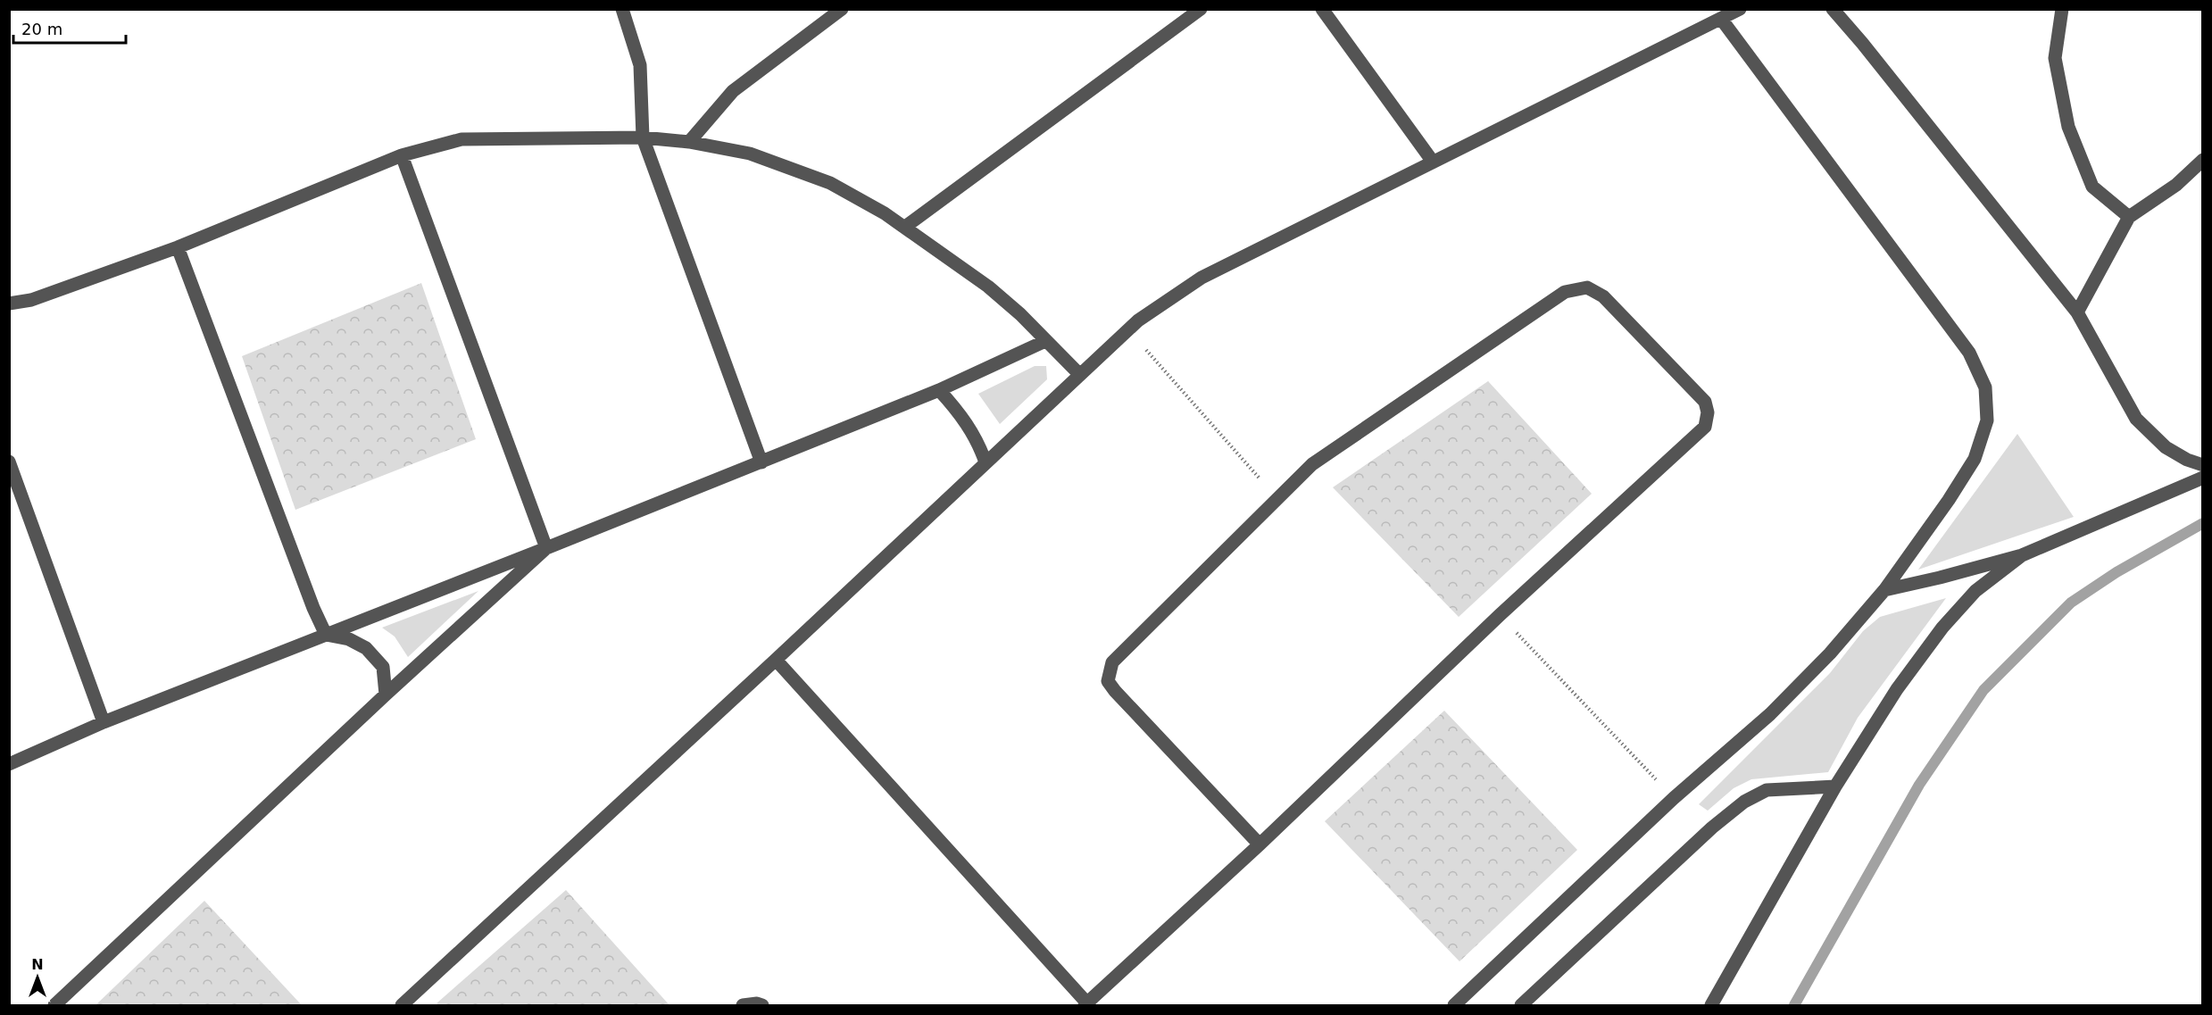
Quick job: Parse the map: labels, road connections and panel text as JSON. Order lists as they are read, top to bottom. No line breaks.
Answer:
{"scale_bar":"20 m","north":"top"}
